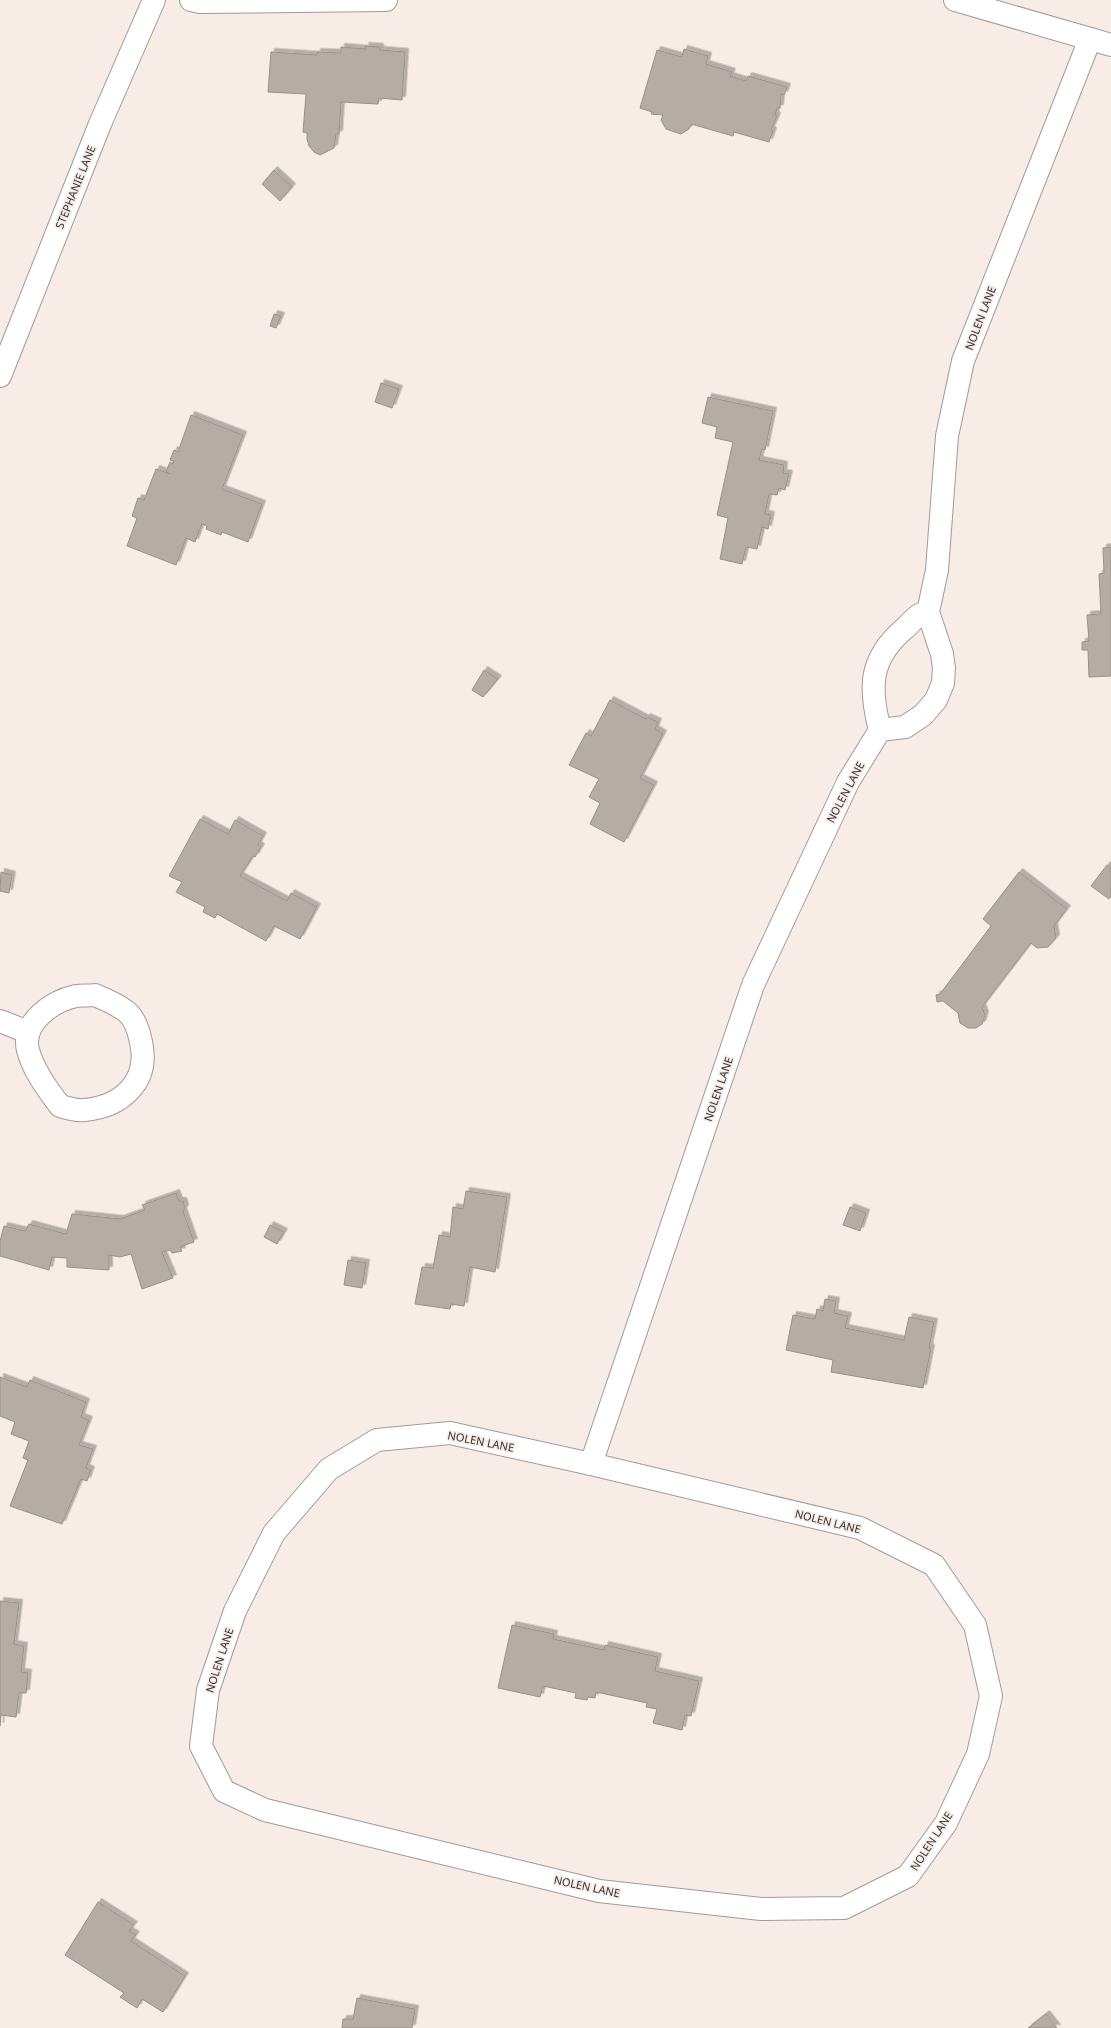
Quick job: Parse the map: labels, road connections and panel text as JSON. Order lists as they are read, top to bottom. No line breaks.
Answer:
{"streets":{"street":["STEPHANIE LANE","NOLEN LANE"]}}
